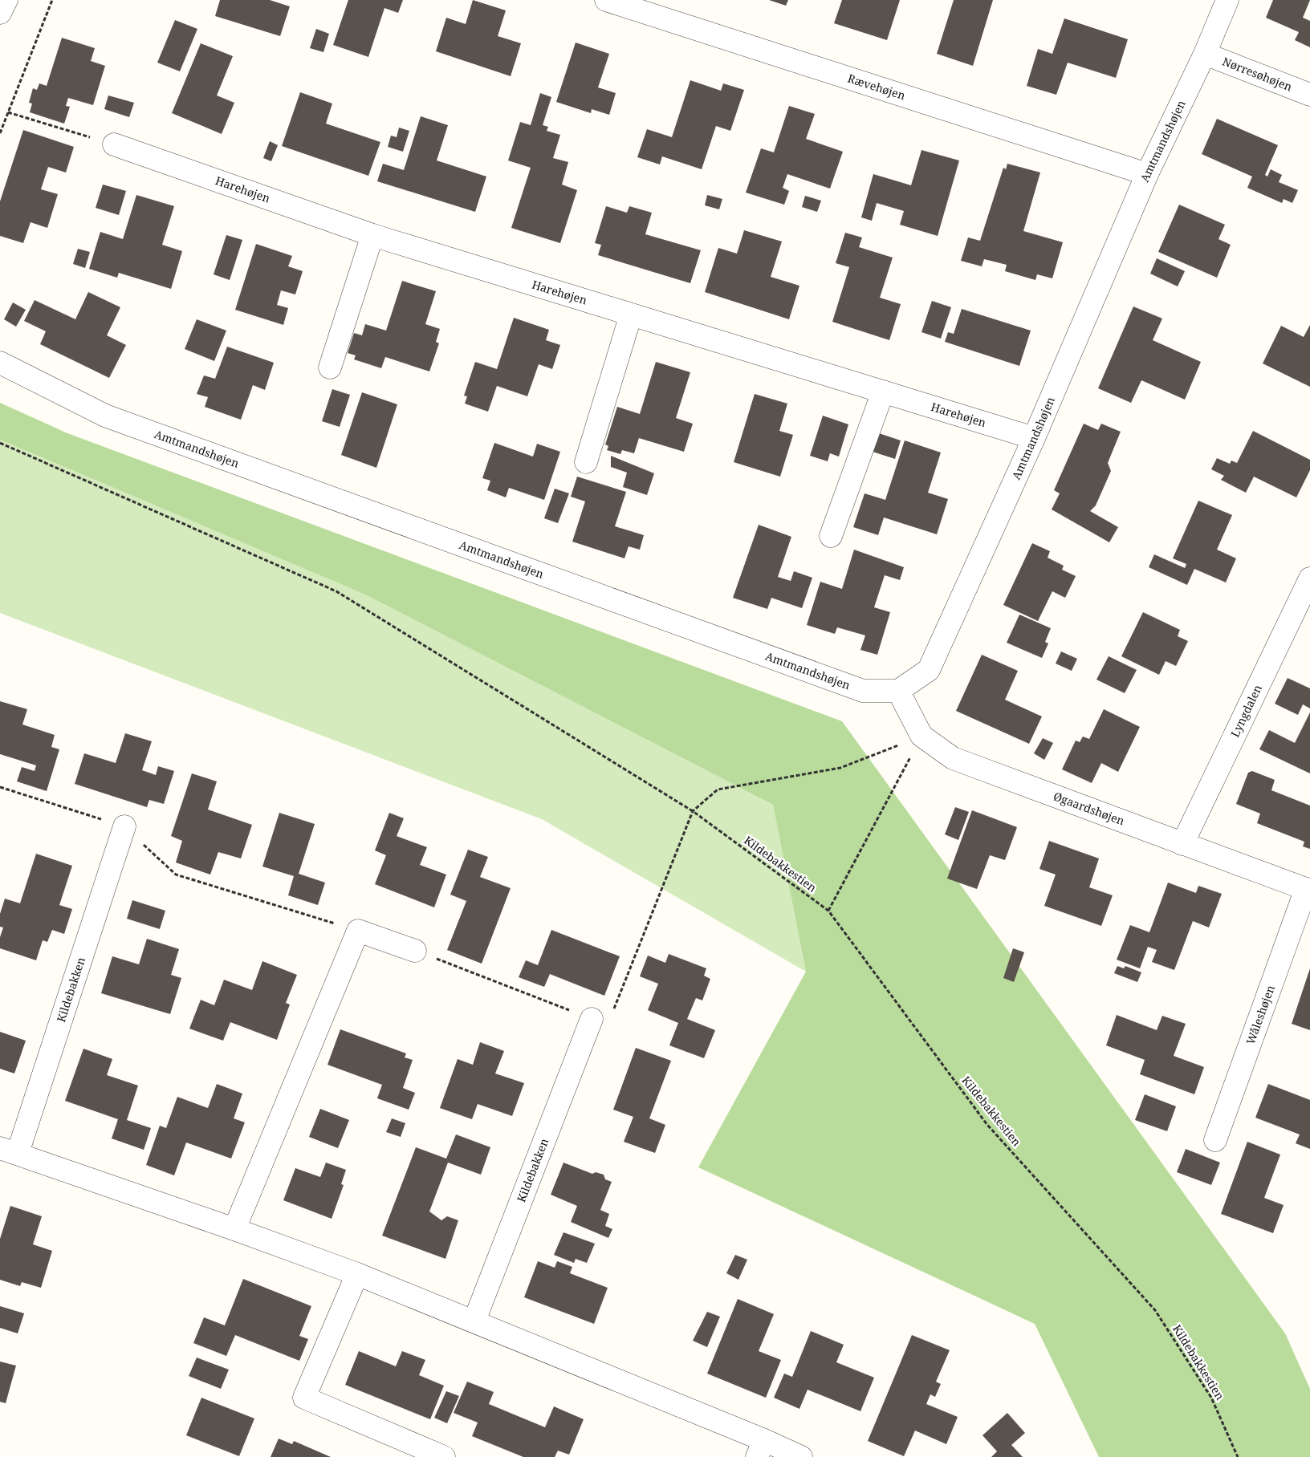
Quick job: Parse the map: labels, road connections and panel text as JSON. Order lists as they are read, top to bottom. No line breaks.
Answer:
{"streets":{"street":["Nørresøhøjen","Rævehøjen","Amtmandshøjen","Harehøjen","Lyngdalen","Øgaardshøjen","Kildebakken","Wåleshøjen"],"path":["Kildebakkestien"]},"crossings":[["Nørresøhøjen","Amtmandshøjen"],["Rævehøjen","Amtmandshøjen"],["Amtmandshøjen","Harehøjen"],["Amtmandshøjen","Øgaardshøjen"],["Lyngdalen","Øgaardshøjen"],["Øgaardshøjen","Wåleshøjen"]]}
